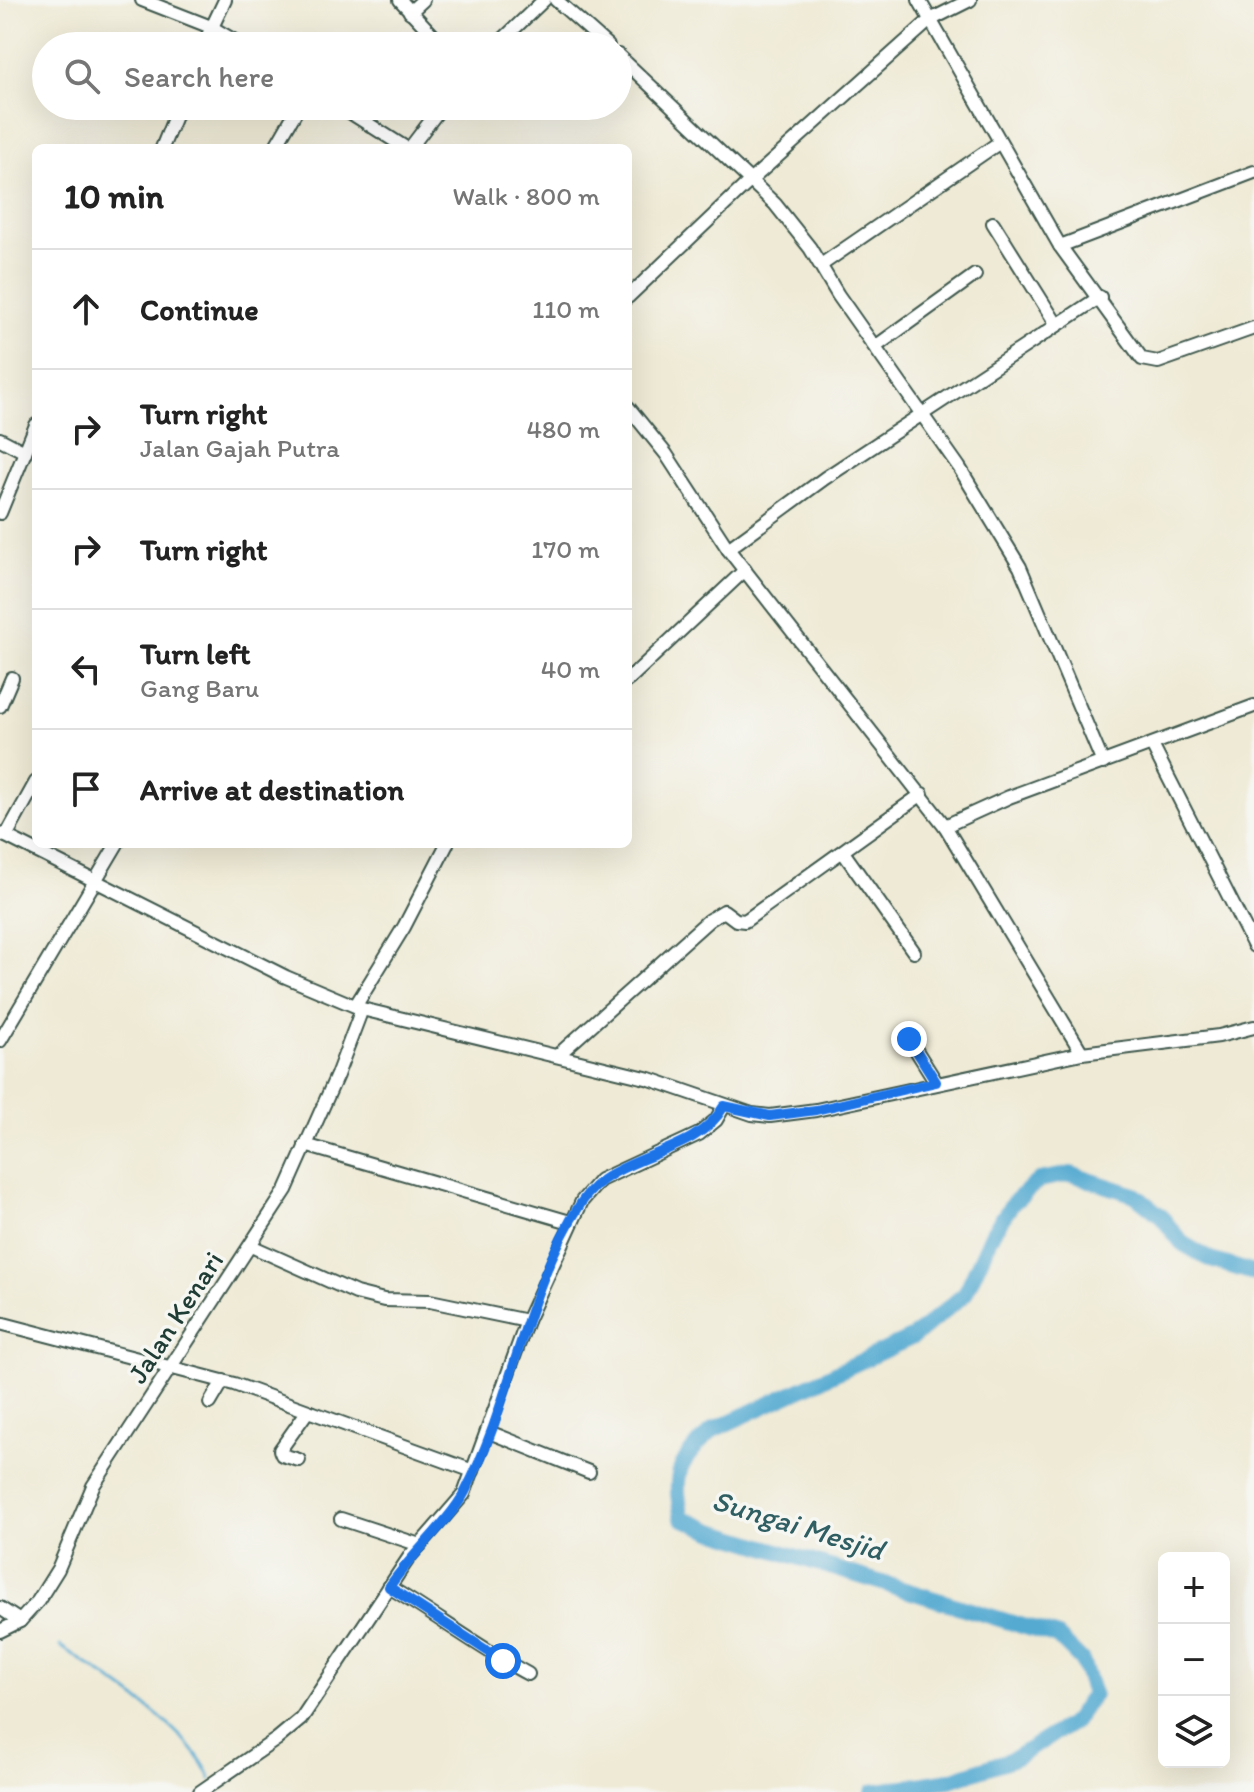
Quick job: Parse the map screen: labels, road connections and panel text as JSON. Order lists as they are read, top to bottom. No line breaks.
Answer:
{"streets":{"street":["Jalan Kenari"]},"water":["Sungai Mesjid"],"page":{"search":"Search here","heading":["10 min","Walk · 800 m"],"list":[["Continue","110 m"],["Turn right","Jalan Gajah Putra","480 m"],["Turn right","170 m"],["Turn left","Gang Baru","40 m"],"Arrive at destination"],"map_buttons":["+","−"]}}
